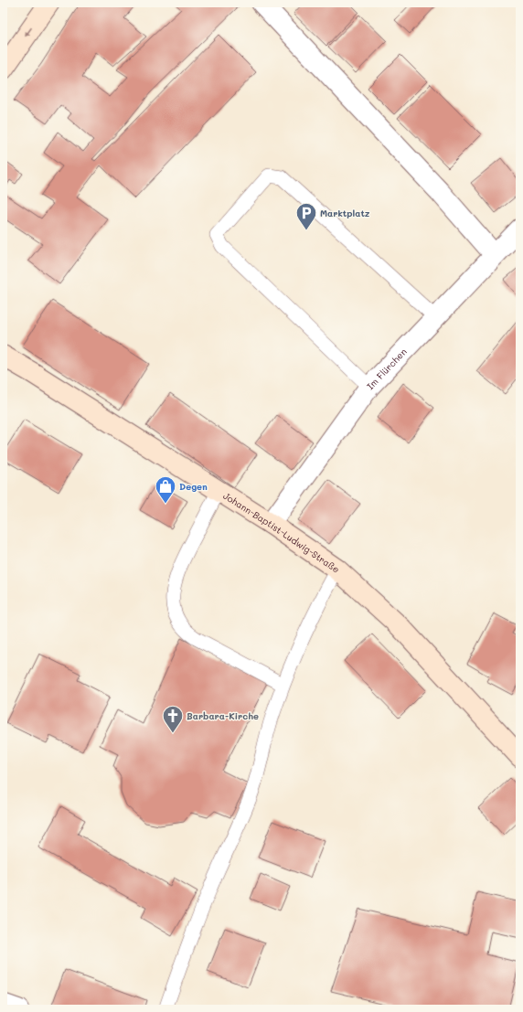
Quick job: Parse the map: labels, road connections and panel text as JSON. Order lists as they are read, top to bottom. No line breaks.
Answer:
{"streets":{"street":["Im Flürchen","Johann-Baptist-Ludwig-Straße"]},"crossings":[["Im Flürchen","Johann-Baptist-Ludwig-Straße"]],"places":{"parking":["Marktplatz"],"shop":["Degen"],"church":["Barbara-Kirche"]}}
